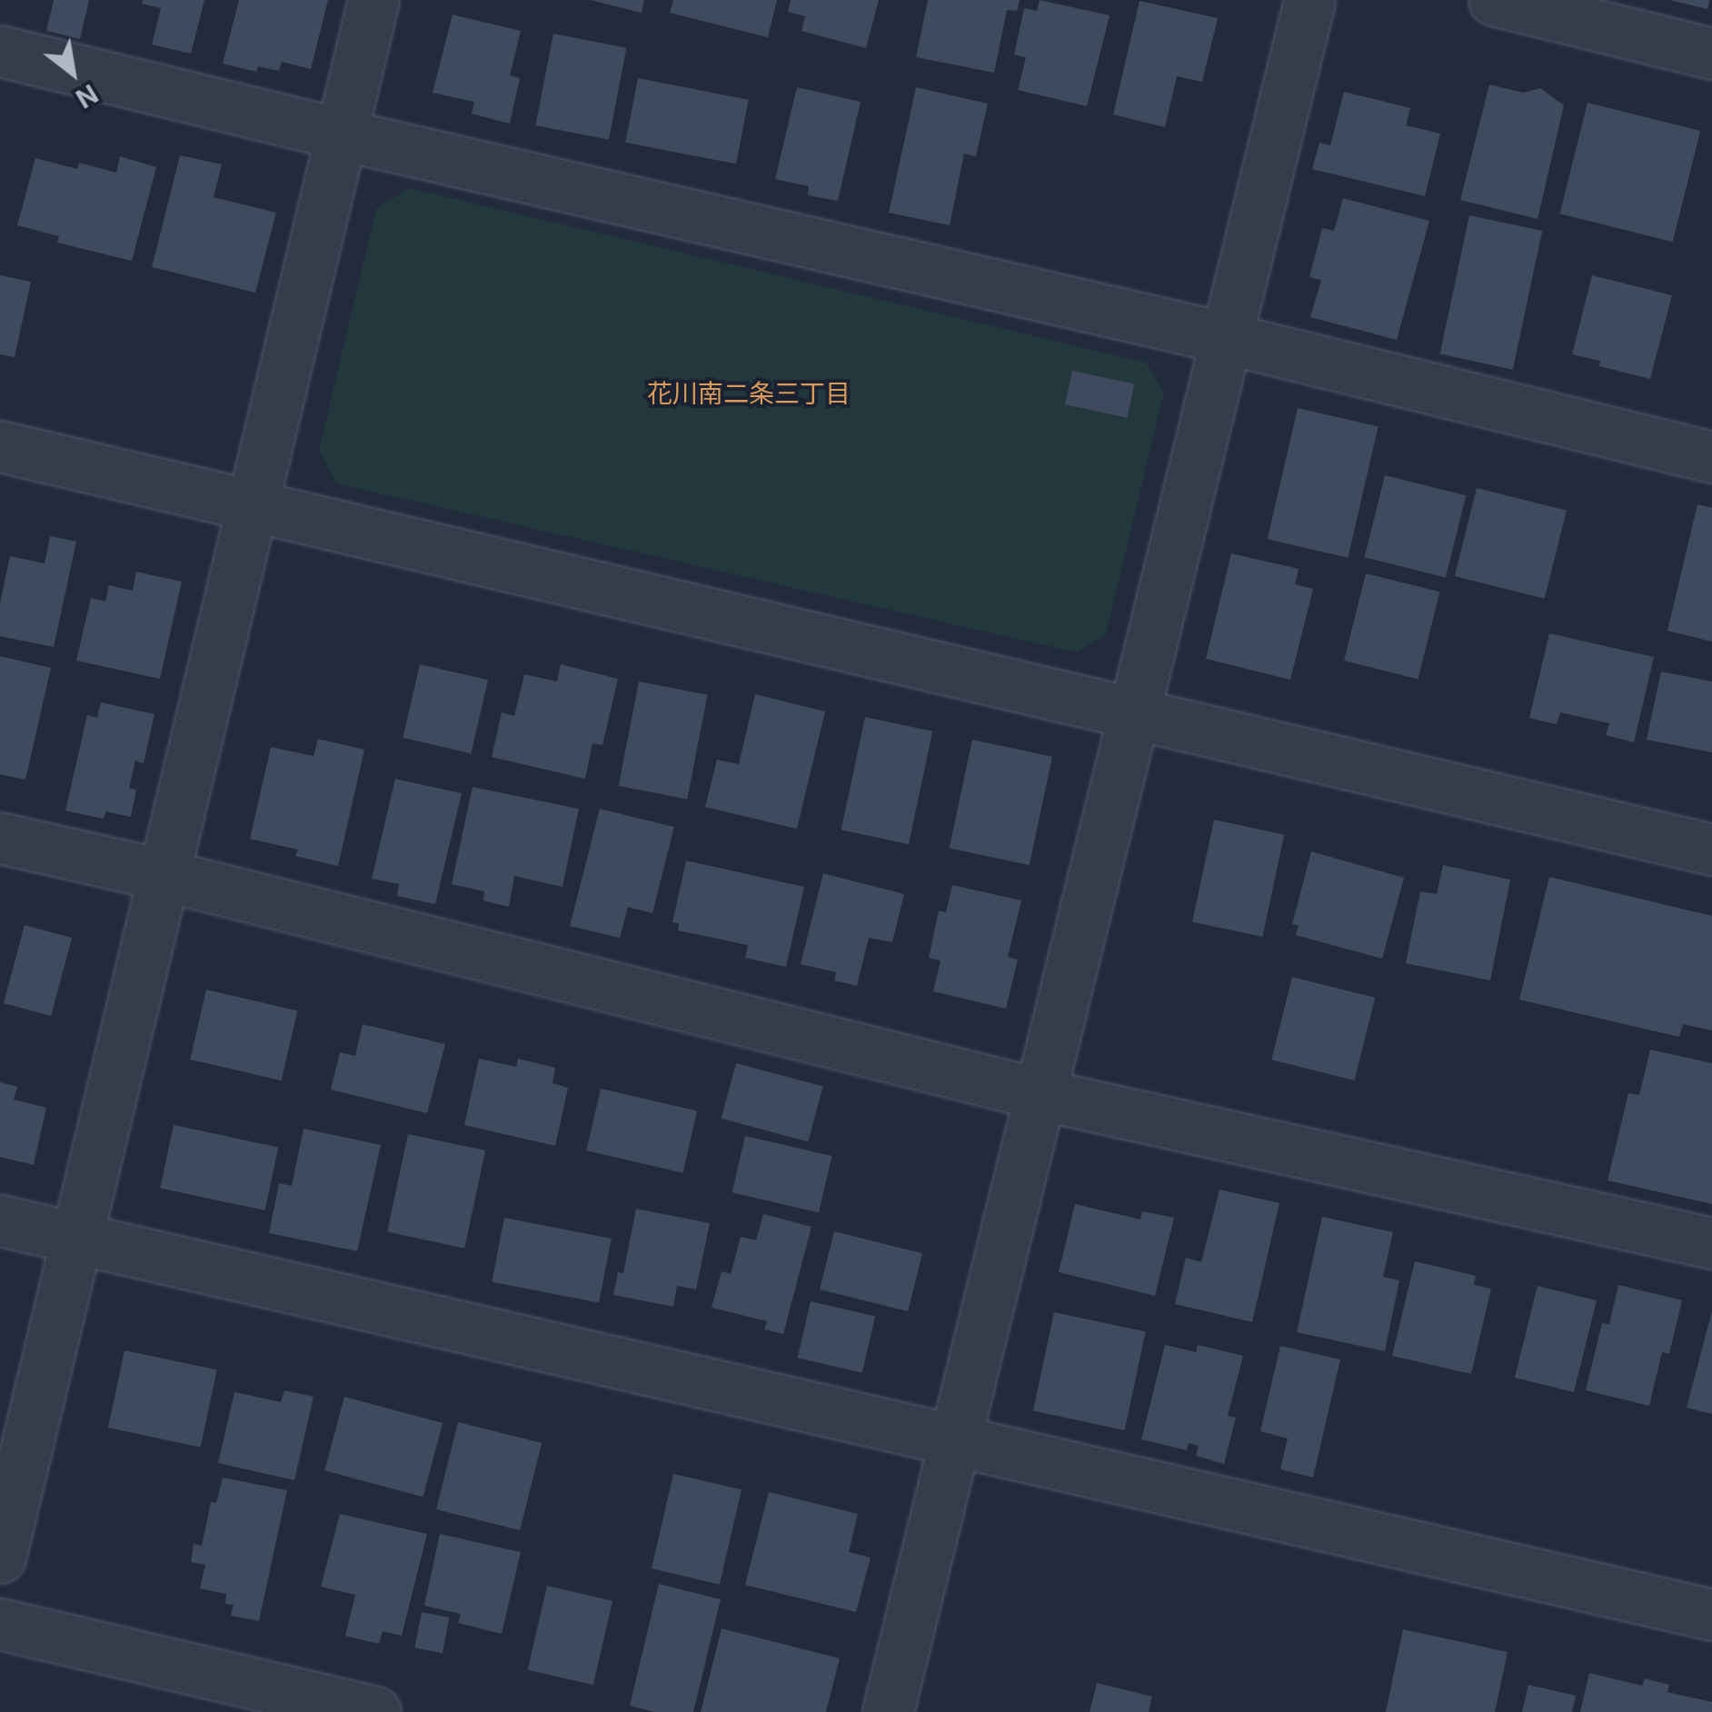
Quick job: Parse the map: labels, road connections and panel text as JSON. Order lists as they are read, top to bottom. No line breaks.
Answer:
{"districts":["花川南二条三丁目"],"north":"bottom right"}
